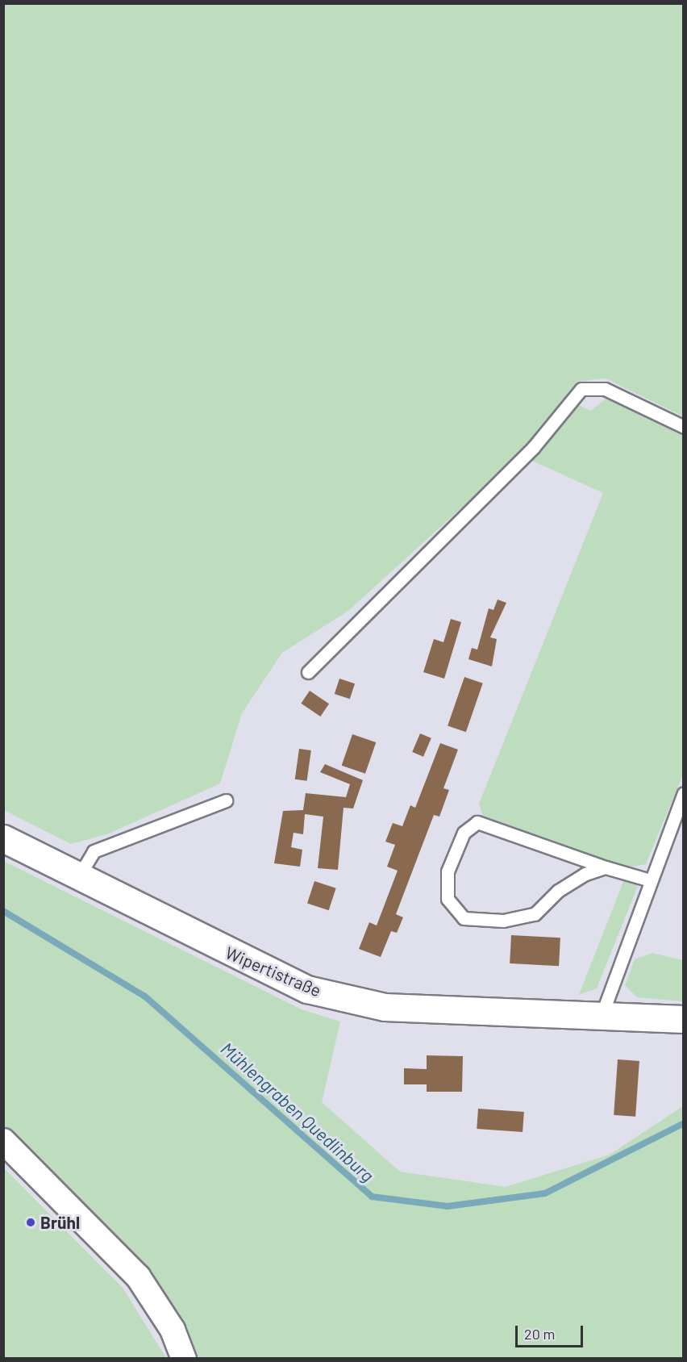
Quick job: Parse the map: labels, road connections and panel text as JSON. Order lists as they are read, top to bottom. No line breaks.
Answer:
{"streets":{"street":["Wipertistraße"]},"water":["Mühlengraben Quedlinburg"],"places":["Brühl"],"scale_bar":"20 m"}
